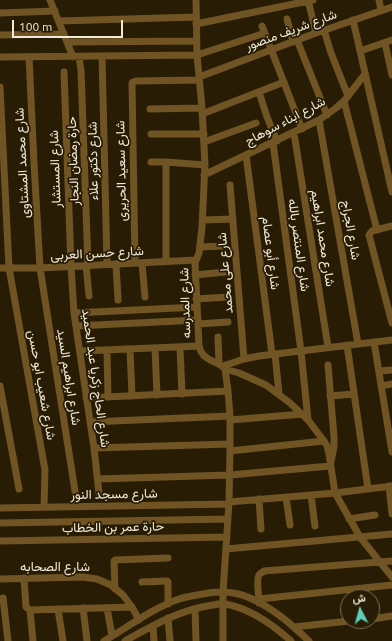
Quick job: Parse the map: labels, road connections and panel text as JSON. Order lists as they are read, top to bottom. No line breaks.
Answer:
{"streets":{"street":["شارع شريف منصور","شارع ابناء سوهاج","حارة رمضان النجار","شارع دكتور علاء","شارع محمد المشتاوى","شارع المستشار","شارع سعيد الحريرى","شارع الجراج","شارع محمد ابراهيم","شارع المنتصر بالله","شارع حسن العربى","شارع أبو عصام","شارع على محمد","شارع المدرسه","شارع ابراهيم السيد","شارع الحاج زكريا عبد الحميد","شارع شعيب ابو حسن","شارع مسجد النور","حارة عمر بن الخطاب","شارع الصحابه"]},"crossings":[["شارع شريف منصور","شارع سعيد الحريرى"],["شارع شريف منصور","شارع المدرسه"],["شارع ابناء سوهاج","شارع الجراج"],["شارع ابناء سوهاج","شارع محمد ابراهيم"],["شارع ابناء سوهاج","شارع المنتصر بالله"],["شارع ابناء سوهاج","شارع أبو عصام"],["شارع ابناء سوهاج","شارع المدرسه"],["حارة رمضان النجار","شارع حسن العربى"],["شارع دكتور علاء","شارع حسن العربى"],["شارع محمد المشتاوى","شارع حسن العربى"],["شارع محمد المشتاوى","شارع ابراهيم السيد"],["شارع المستشار","شارع حسن العربى"],["شارع المستشار","شارع الحاج زكريا عبد الحميد"],["شارع سعيد الحريرى","شارع حسن العربى"],["شارع المنتصر بالله","شارع المدرسه"],["شارع حسن العربى","شارع المدرسه"],["شارع حسن العربى","شارع ابراهيم السيد"],["شارع حسن العربى","شارع الحاج زكريا عبد الحميد"],["شارع حسن العربى","شارع شعيب ابو حسن"],["شارع أبو عصام","شارع المدرسه"],["شارع شعيب ابو حسن","شارع مسجد النور"]],"scale_bar":"100 m","north":"top"}
